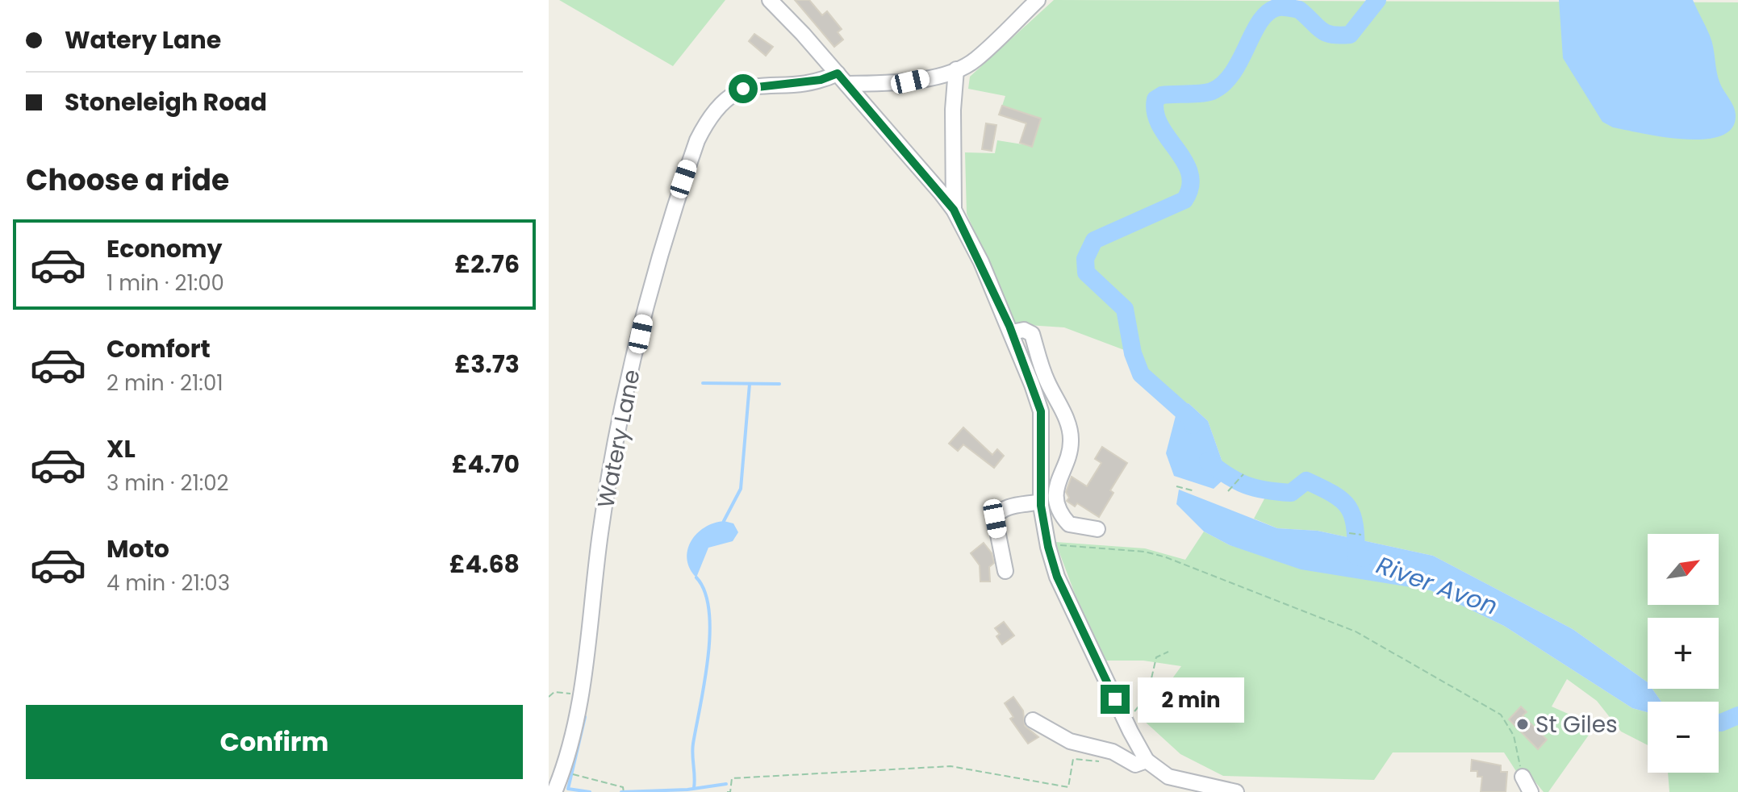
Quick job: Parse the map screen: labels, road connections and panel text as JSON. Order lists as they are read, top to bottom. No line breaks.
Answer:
{"streets":{"street":["Watery Lane"]},"water":["River Avon"],"places":["St Giles"],"north":"top right","page":{"banner":["Watery Lane","Stoneleigh Road"],"heading":"Choose a ride","list":[{"name":"Economy","note":"1 min · 21:00","value":"£2.76"},{"name":"Comfort","note":"2 min · 21:01","value":"£3.73"},{"name":"XL","note":"3 min · 21:02","value":"£4.70"},{"name":"Moto","note":"4 min · 21:03","value":"£4.68"}],"map_buttons":["+","−"],"bubble":"2 min","buttons":"Confirm"}}
